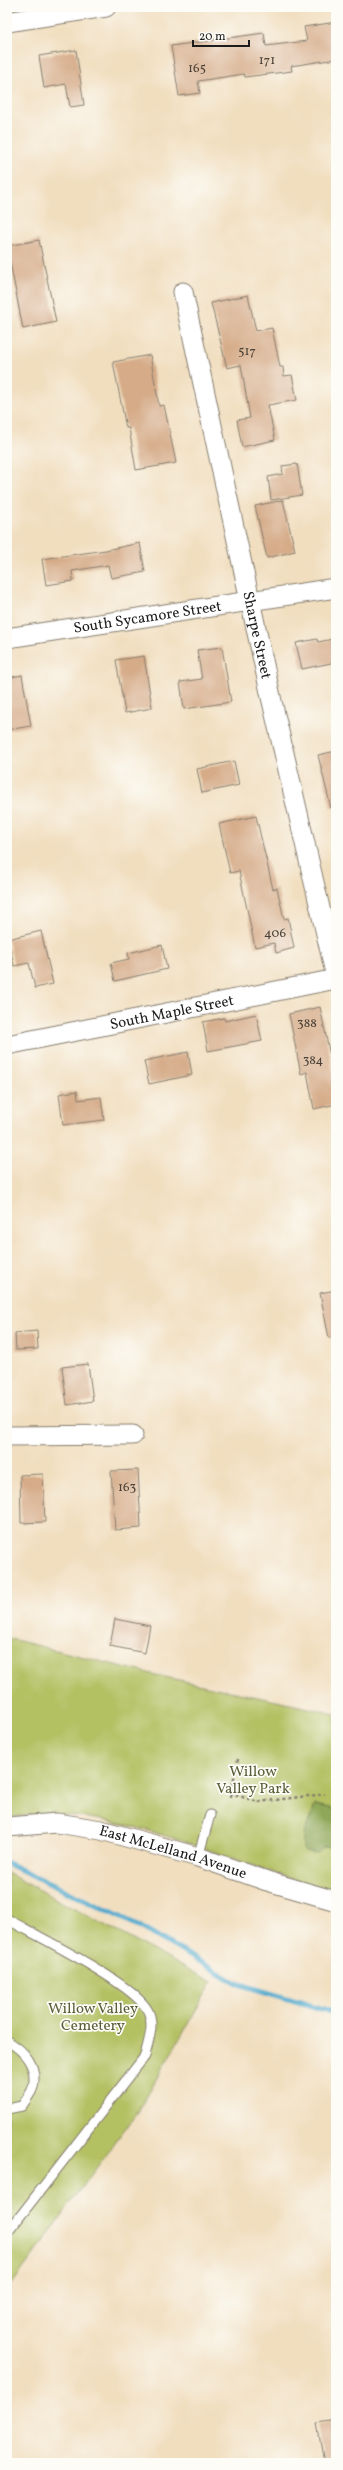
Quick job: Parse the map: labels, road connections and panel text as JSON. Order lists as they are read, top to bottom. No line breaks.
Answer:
{"streets":{"street":["South Sycamore Street","Sharpe Street","South Maple Street","East McLelland Avenue"]},"crossings":[["South Sycamore Street","Sharpe Street"],["Sharpe Street","South Maple Street"]],"parks":["Willow Valley Park","Willow Valley Cemetery"],"house_numbers":["171","165","517","406","388","384","163"],"scale_bar":"20 m"}
